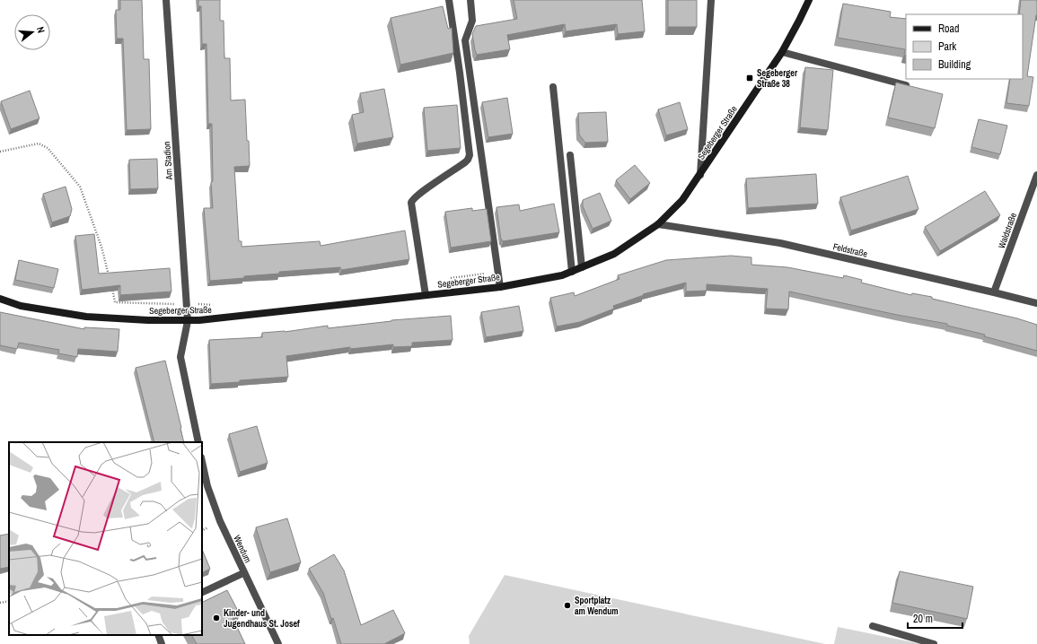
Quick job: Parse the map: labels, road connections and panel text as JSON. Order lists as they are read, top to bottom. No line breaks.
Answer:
{"streets":{"main road":["Segeberger Straße"],"street":["Am Stadion","Waldstraße","Feldstraße","Wendum"]},"crossings":[["Segeberger Straße","Am Stadion"],["Segeberger Straße","Feldstraße"],["Waldstraße","Feldstraße"]],"places":{"transit":["Segeberger Straße 38"],"other":["Sportplatz am Wendum","Kinder- und Jugendhaus St. Josef"]},"legend":["Road","Park","Building"],"scale_bar":"20 m","north":"right"}
